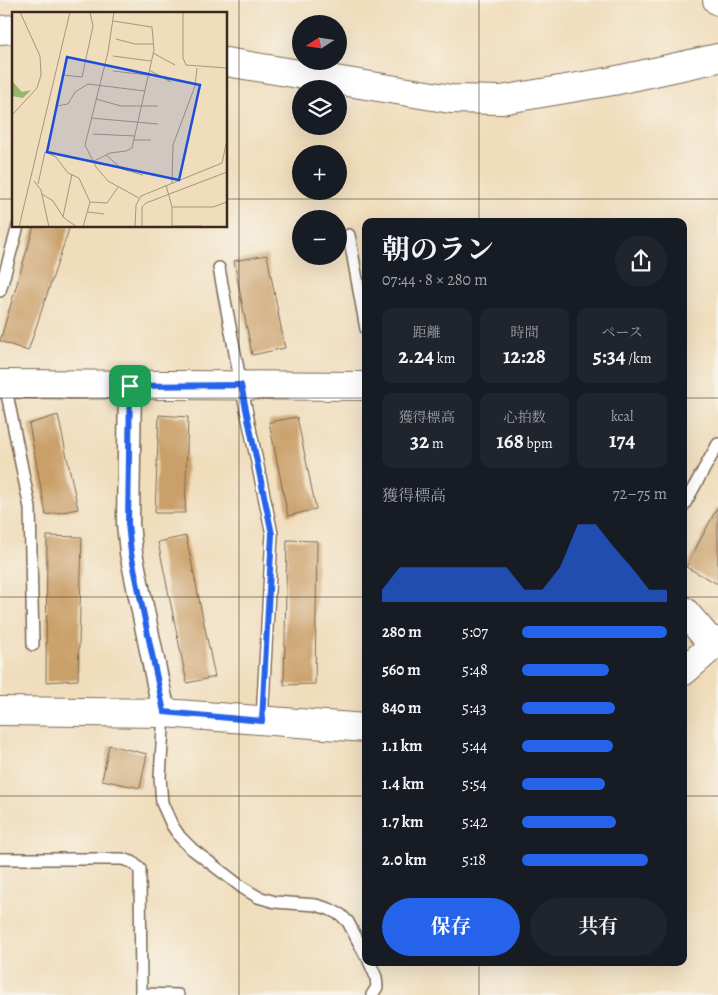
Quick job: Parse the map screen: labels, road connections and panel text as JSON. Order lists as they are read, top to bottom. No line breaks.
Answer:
{"north":"left","page":{"map_buttons":["+","−"],"heading":["朝のラン","07:44 · 8 × 280 m"],"stats":[["距離","2.24 km"],["時間","12:28"],["ペース","5:34 /km"],["獲得標高","32 m"],["心拍数","168 bpm"],["kcal","174"]],"chart":["獲得標高","72–75 m"],"list":[{"name":"280 m","note":"5:07"},{"name":"560 m","note":"5:48"},{"name":"840 m","note":"5:43"},{"name":"1.1 km","note":"5:44"},{"name":"1.4 km","note":"5:54"},{"name":"1.7 km","note":"5:42"},{"name":"2.0 km","note":"5:18"}],"buttons":["保存","共有"]}}
